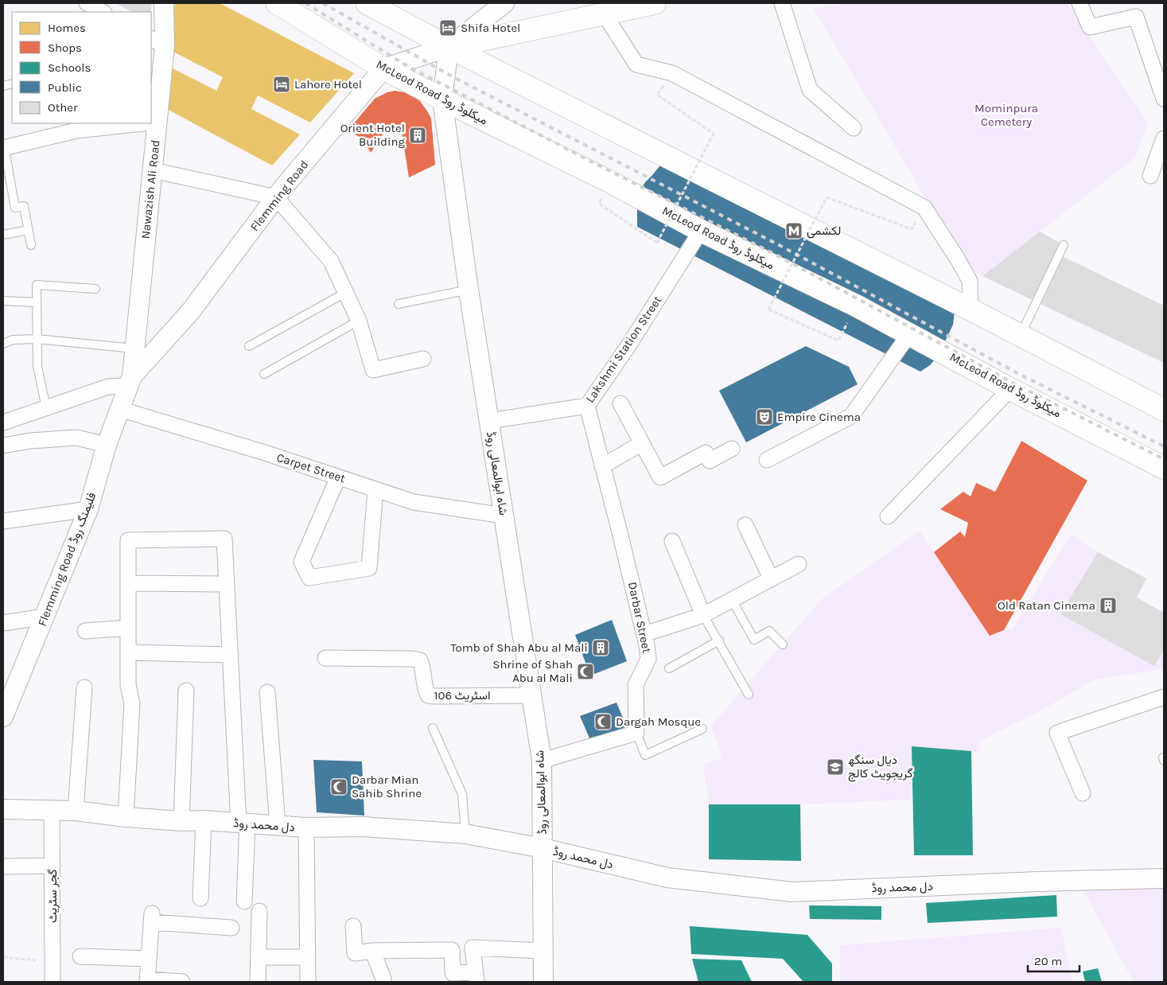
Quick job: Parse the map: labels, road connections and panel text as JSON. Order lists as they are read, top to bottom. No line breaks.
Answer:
{"streets":{"main road":["McLeod Road میکلوڈ روڈ"],"street":["Nawazish Ali Road","Flemming Road","Lakshmi Station Street","Carpet Street","شاہ ابوالمعالی روڈ","Flemming Road فلیمنگ روڈ","Darbar Street","اسٹریٹ 106","دل محمد روڈ","گجر سٹریٹ"]},"crossings":[["McLeod Road میکلوڈ روڈ","Flemming Road"],["McLeod Road میکلوڈ روڈ","Lakshmi Station Street"],["McLeod Road میکلوڈ روڈ","شاہ ابوالمعالی روڈ"],["Nawazish Ali Road","Flemming Road"],["Nawazish Ali Road","Flemming Road فلیمنگ روڈ"],["Flemming Road","Flemming Road فلیمنگ روڈ"],["Lakshmi Station Street","شاہ ابوالمعالی روڈ"],["Lakshmi Station Street","Darbar Street"],["Carpet Street","شاہ ابوالمعالی روڈ"],["Carpet Street","Flemming Road فلیمنگ روڈ"],["شاہ ابوالمعالی روڈ","اسٹریٹ 106"],["شاہ ابوالمعالی روڈ","دل محمد روڈ"],["دل محمد روڈ","گجر سٹریٹ"]],"parks":["Mominpura Cemetery"],"places":{"hotel":["Shifa Hotel","Lahore Hotel"],"building":["Orient Hotel Building","Old Ratan Cinema","Tomb of Shah Abu al Mali"],"metro station":["لکشمی"],"theatre":["Empire Cinema"],"mosque":["Shrine of Shah Abu al Mali","Dargah Mosque","Darbar Mian Sahib Shrine"],"school or university":["دیال سنگھ گریجویٹ کالج"]},"legend":["Homes","Shops","Schools","Public","Other"],"scale_bar":"20 m"}
